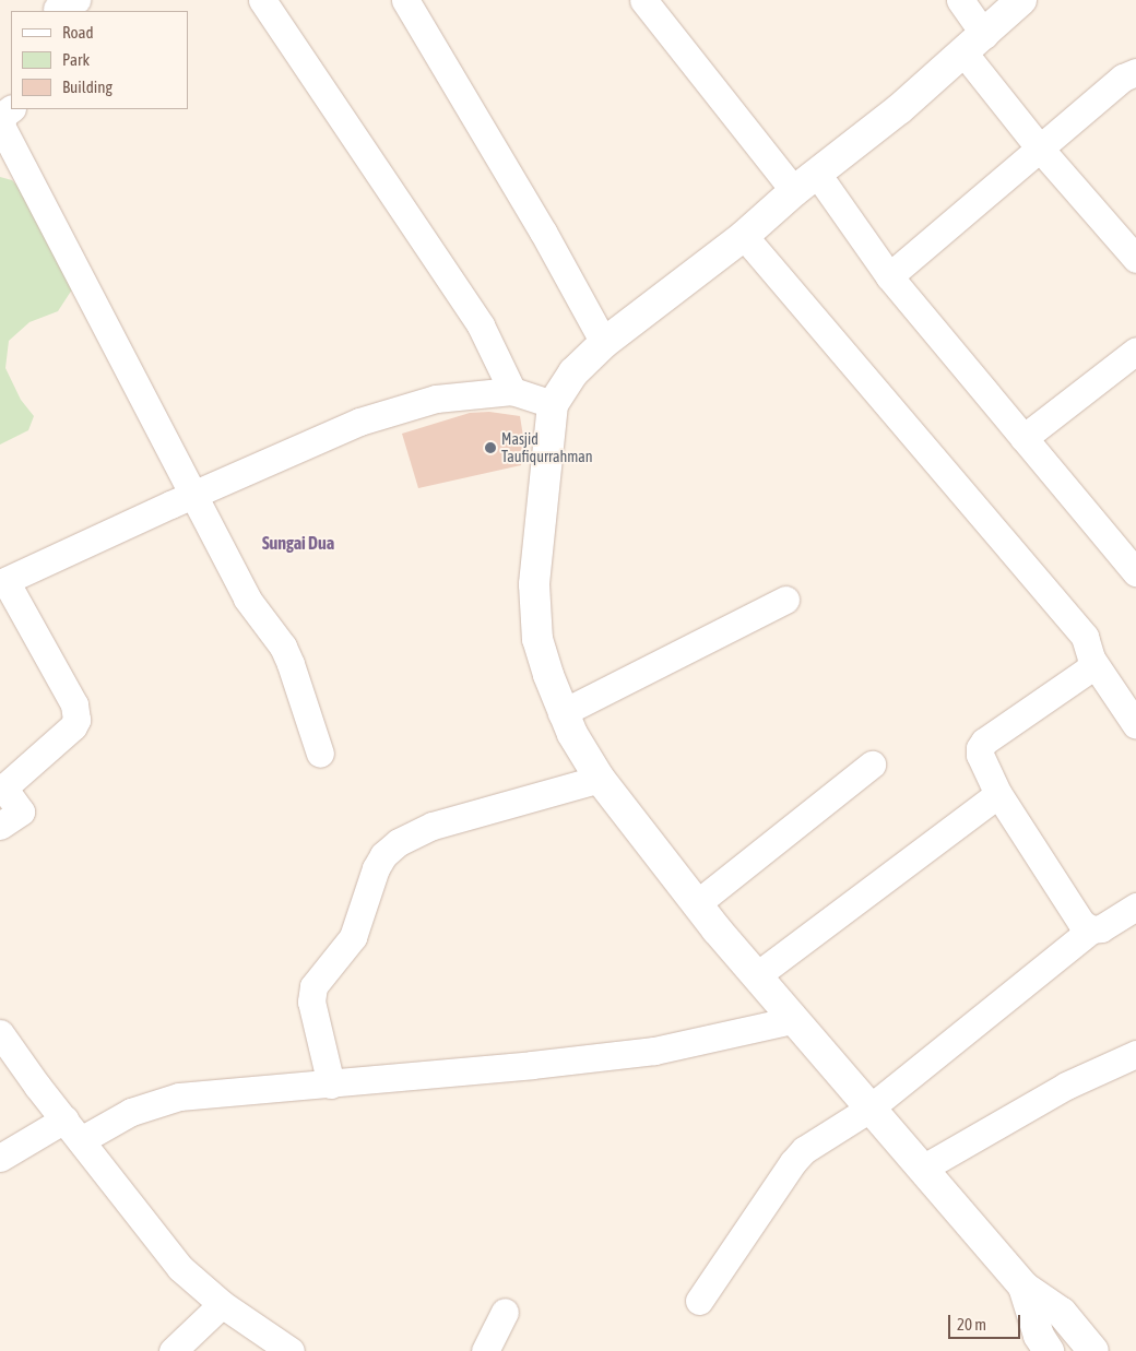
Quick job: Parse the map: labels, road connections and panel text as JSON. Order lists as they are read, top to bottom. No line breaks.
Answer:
{"districts":["Sungai Dua"],"places":["Masjid Taufiqurrahman"],"legend":["Road","Park","Building"],"scale_bar":"20 m"}
